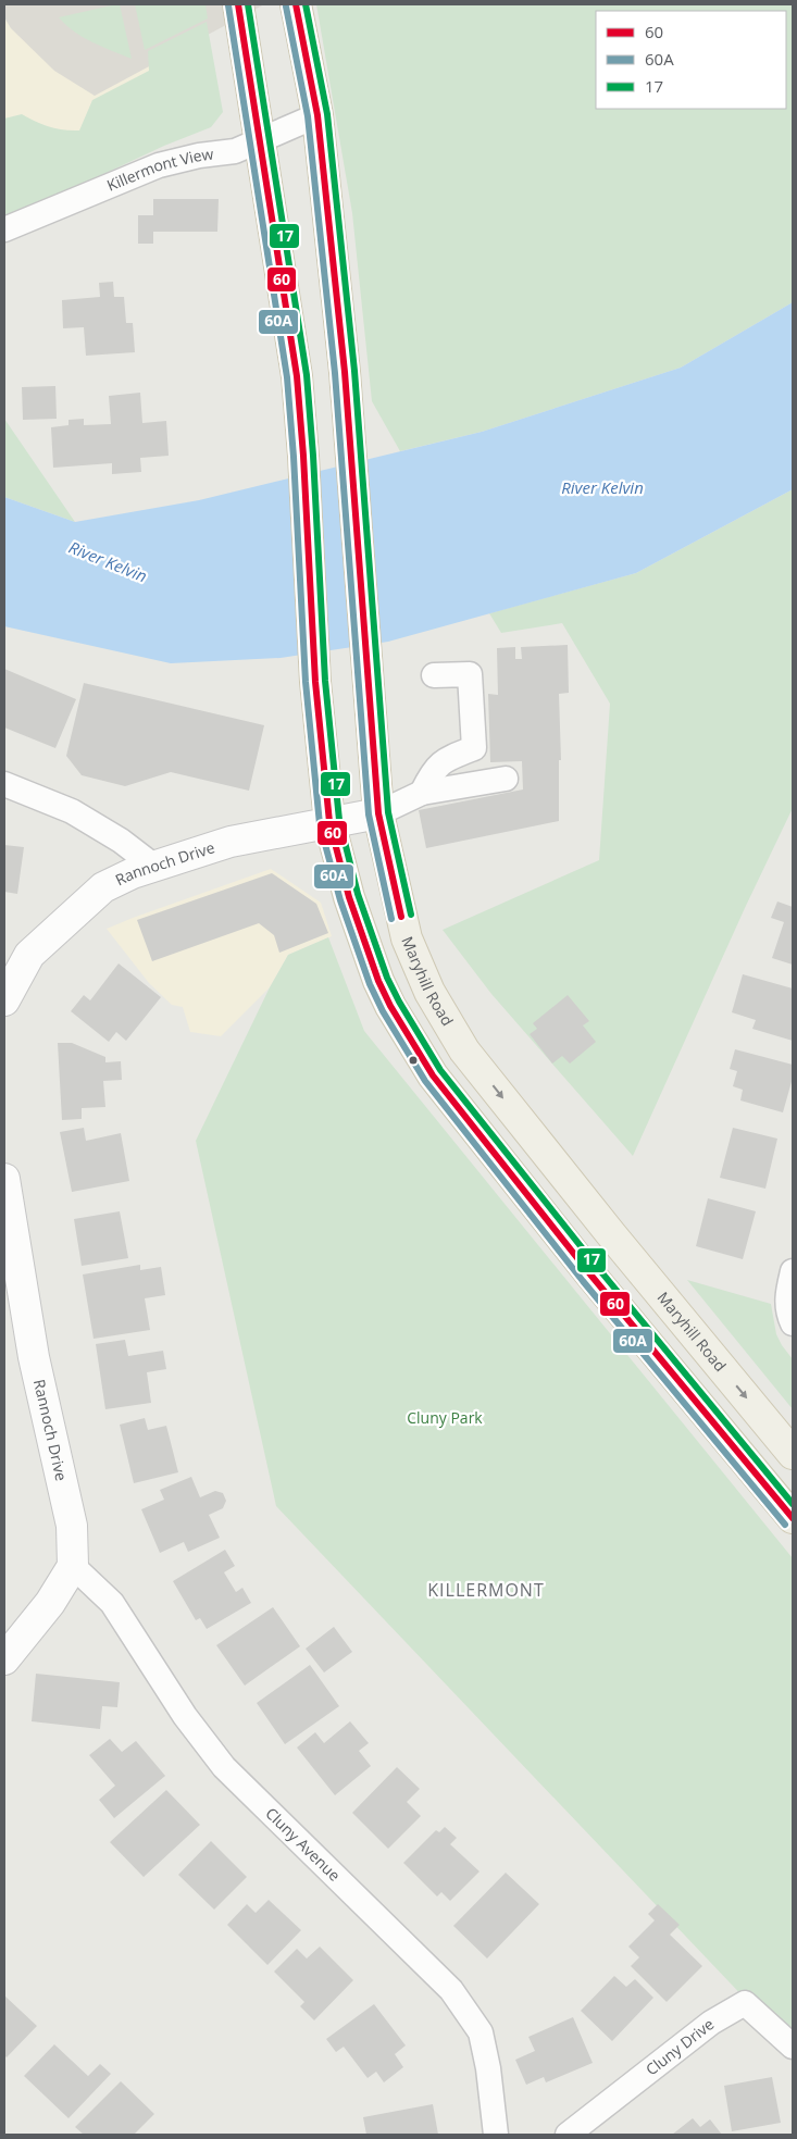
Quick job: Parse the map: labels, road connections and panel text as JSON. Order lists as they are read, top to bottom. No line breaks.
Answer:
{"streets":{"main road":["Maryhill Road"],"street":["Killermont View","Rannoch Drive","Cluny Avenue","Cluny Drive"]},"crossings":[["Killermont View","Maryhill Road"],["Rannoch Drive","Maryhill Road"],["Rannoch Drive","Cluny Avenue"]],"districts":["KILLERMONT"],"water":["River Kelvin"],"parks":["Cluny Park"],"lines":["transit line 60","transit line 17","transit line 60A"],"legend":["60","60A","17"]}
